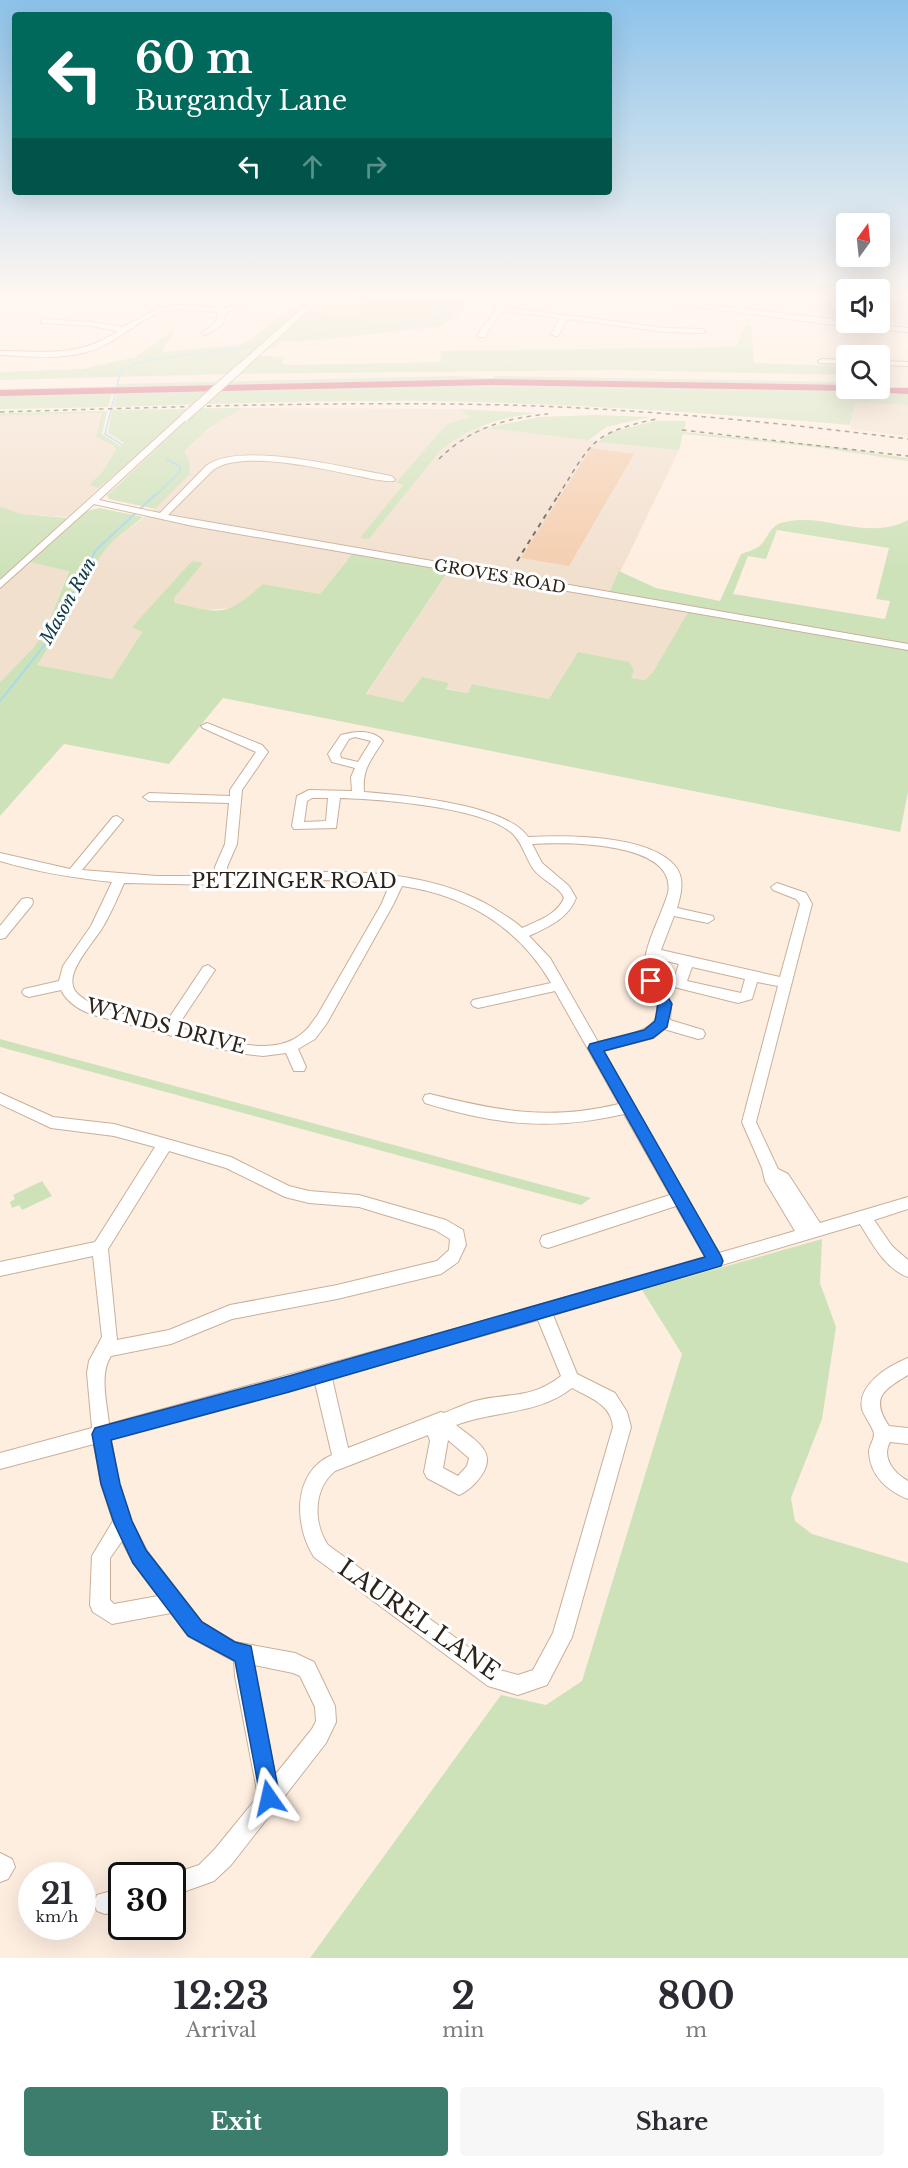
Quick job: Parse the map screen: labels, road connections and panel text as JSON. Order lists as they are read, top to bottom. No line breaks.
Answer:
{"streets":{"street":["GROVES ROAD","PETZINGER ROAD","WYNDS DRIVE","LAUREL LANE"]},"crossings":[["PETZINGER ROAD","WYNDS DRIVE"]],"water":["Mason Run"],"north":"top","page":{"turn":["60 m","Burgandy Lane"],"speed":"21 km/h","limit":"30","eta":["12:23","Arrival","2","min","800","m"],"buttons":["Exit","Share"]}}
